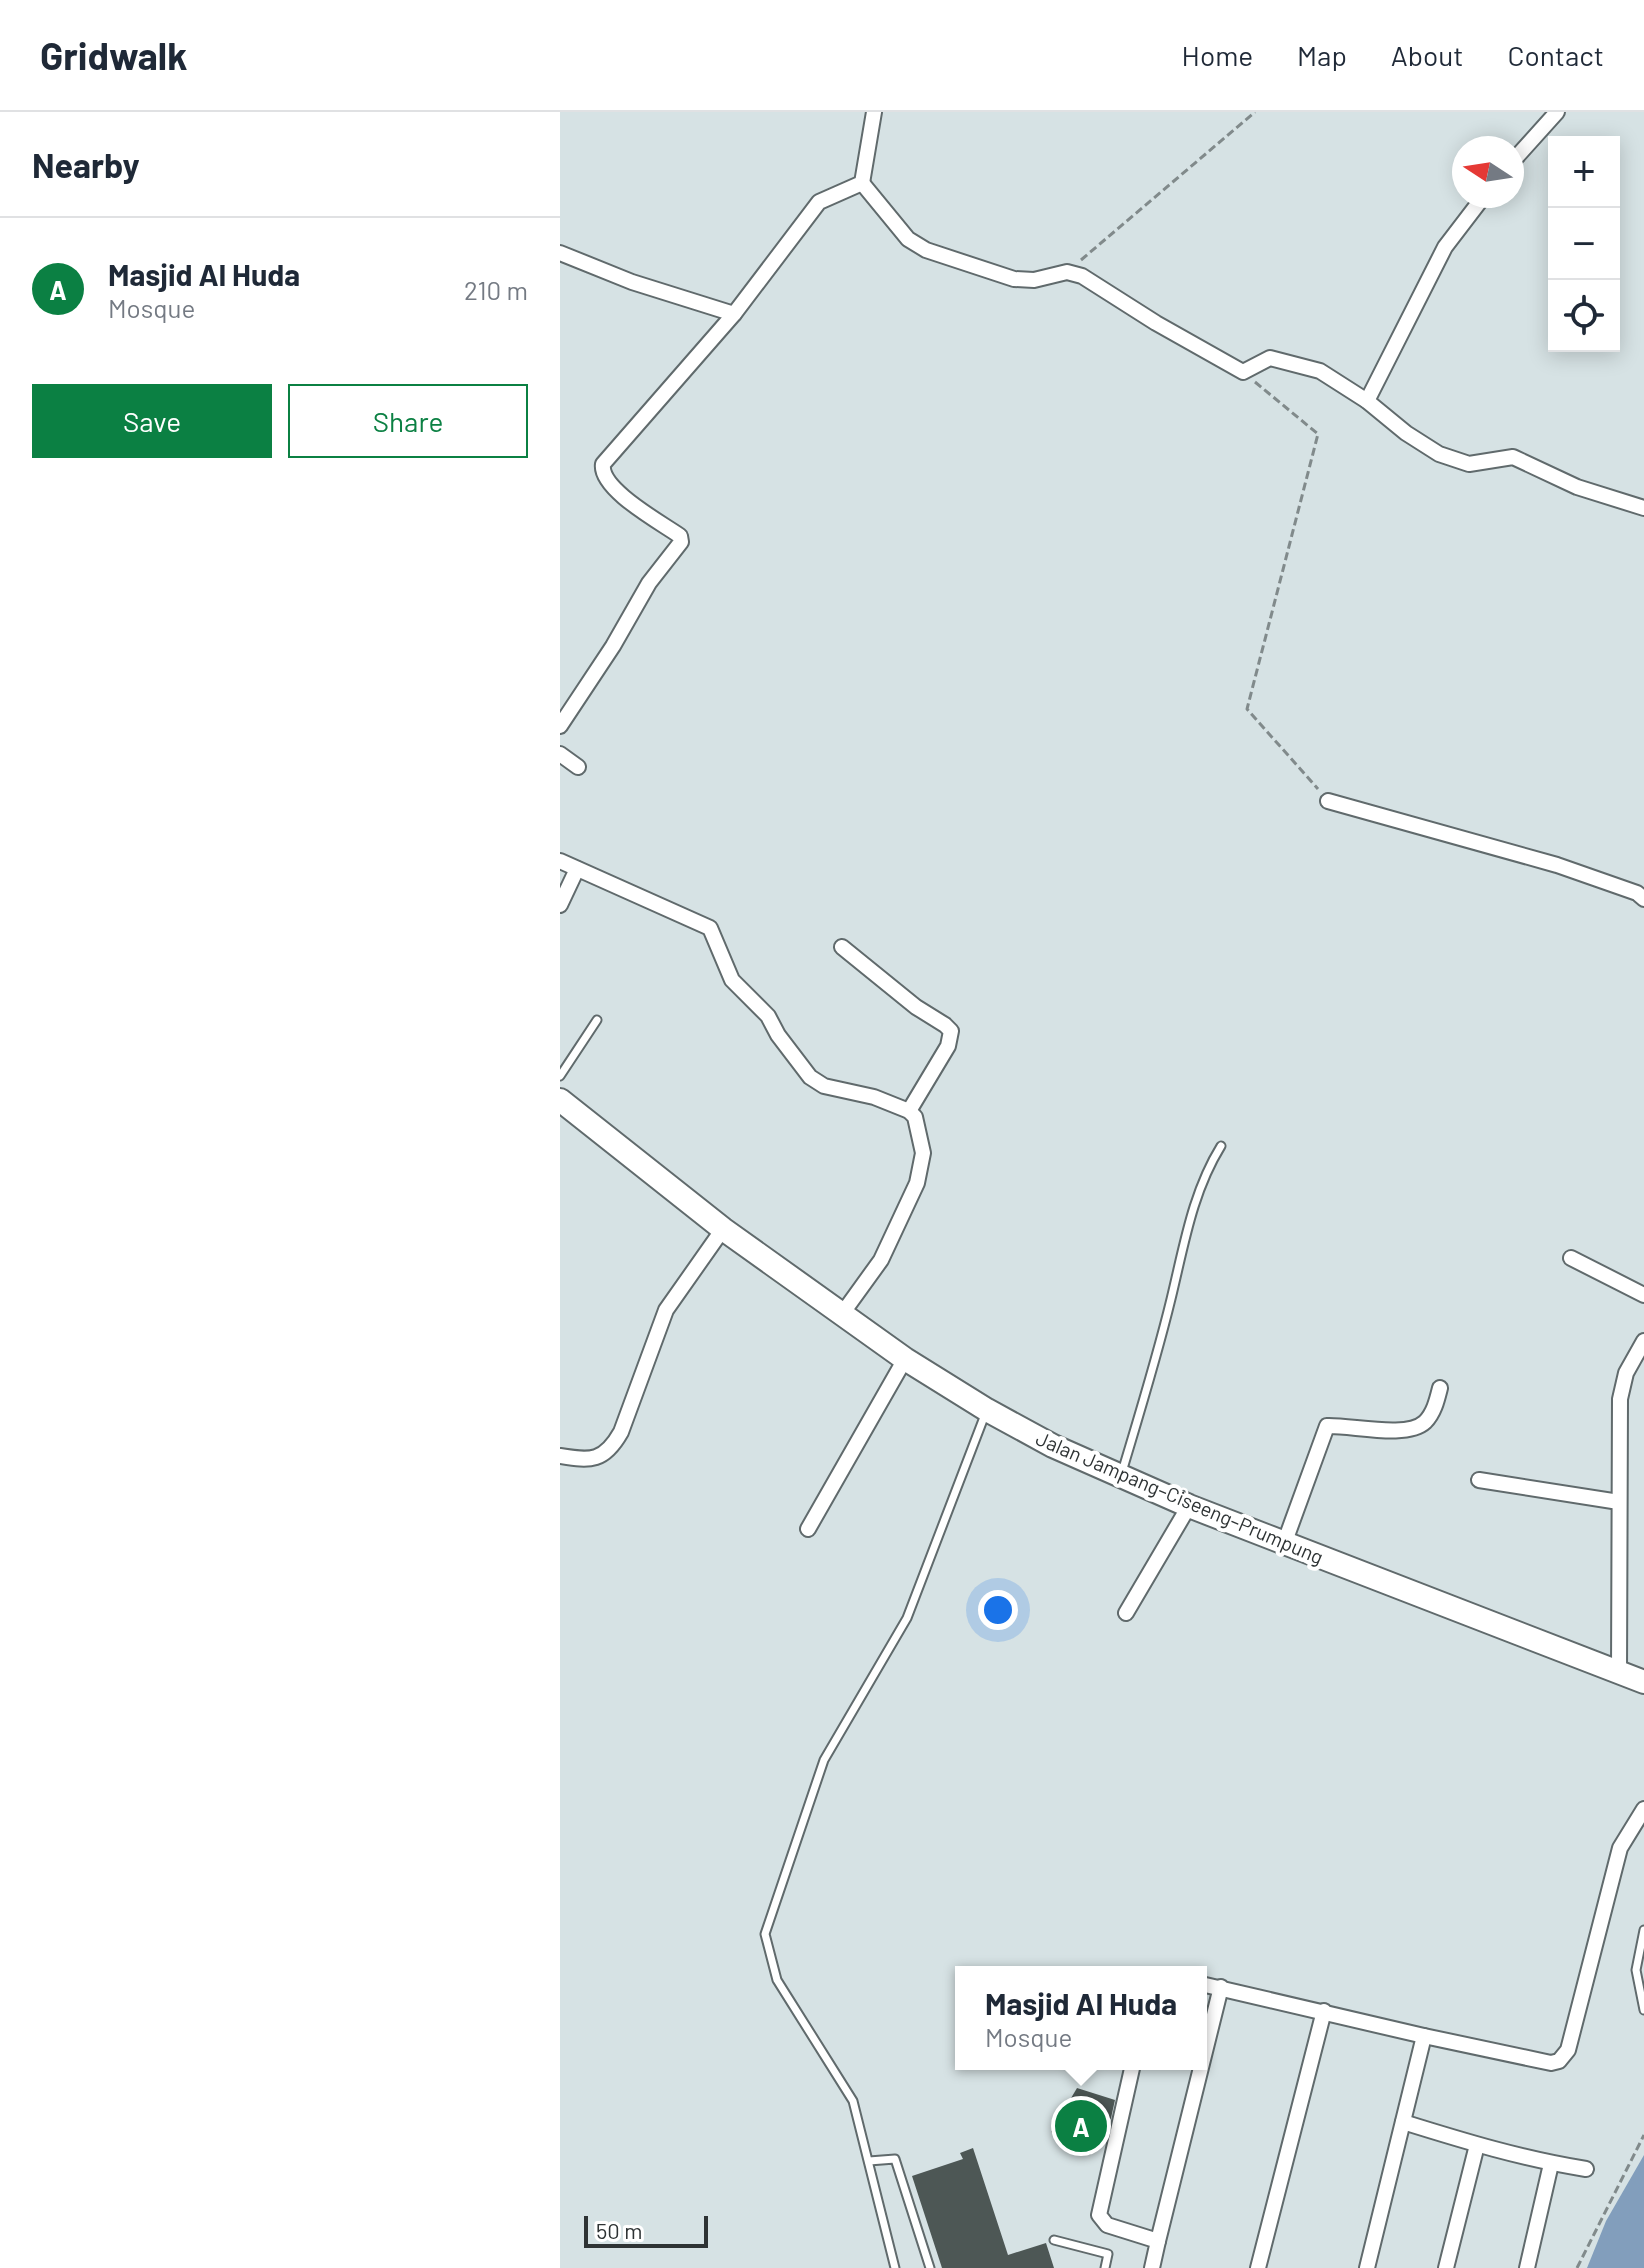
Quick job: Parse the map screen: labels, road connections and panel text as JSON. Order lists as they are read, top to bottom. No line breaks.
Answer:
{"streets":{"main road":["Jalan Jampang–Ciseeng–Prumpung"]},"scale_bar":"50 m","north":"left","page":{"header":"Gridwalk","nav":["Home","Map","About","Contact"],"heading":"Nearby","map_buttons":["+","−"],"list":[{"mark":"A","name":"Masjid Al Huda","note":"Mosque","value":"210 m"}],"buttons":["Save","Share"],"popup":["Masjid Al Huda","Mosque"],"pins":"A","scale":"50 m"}}
